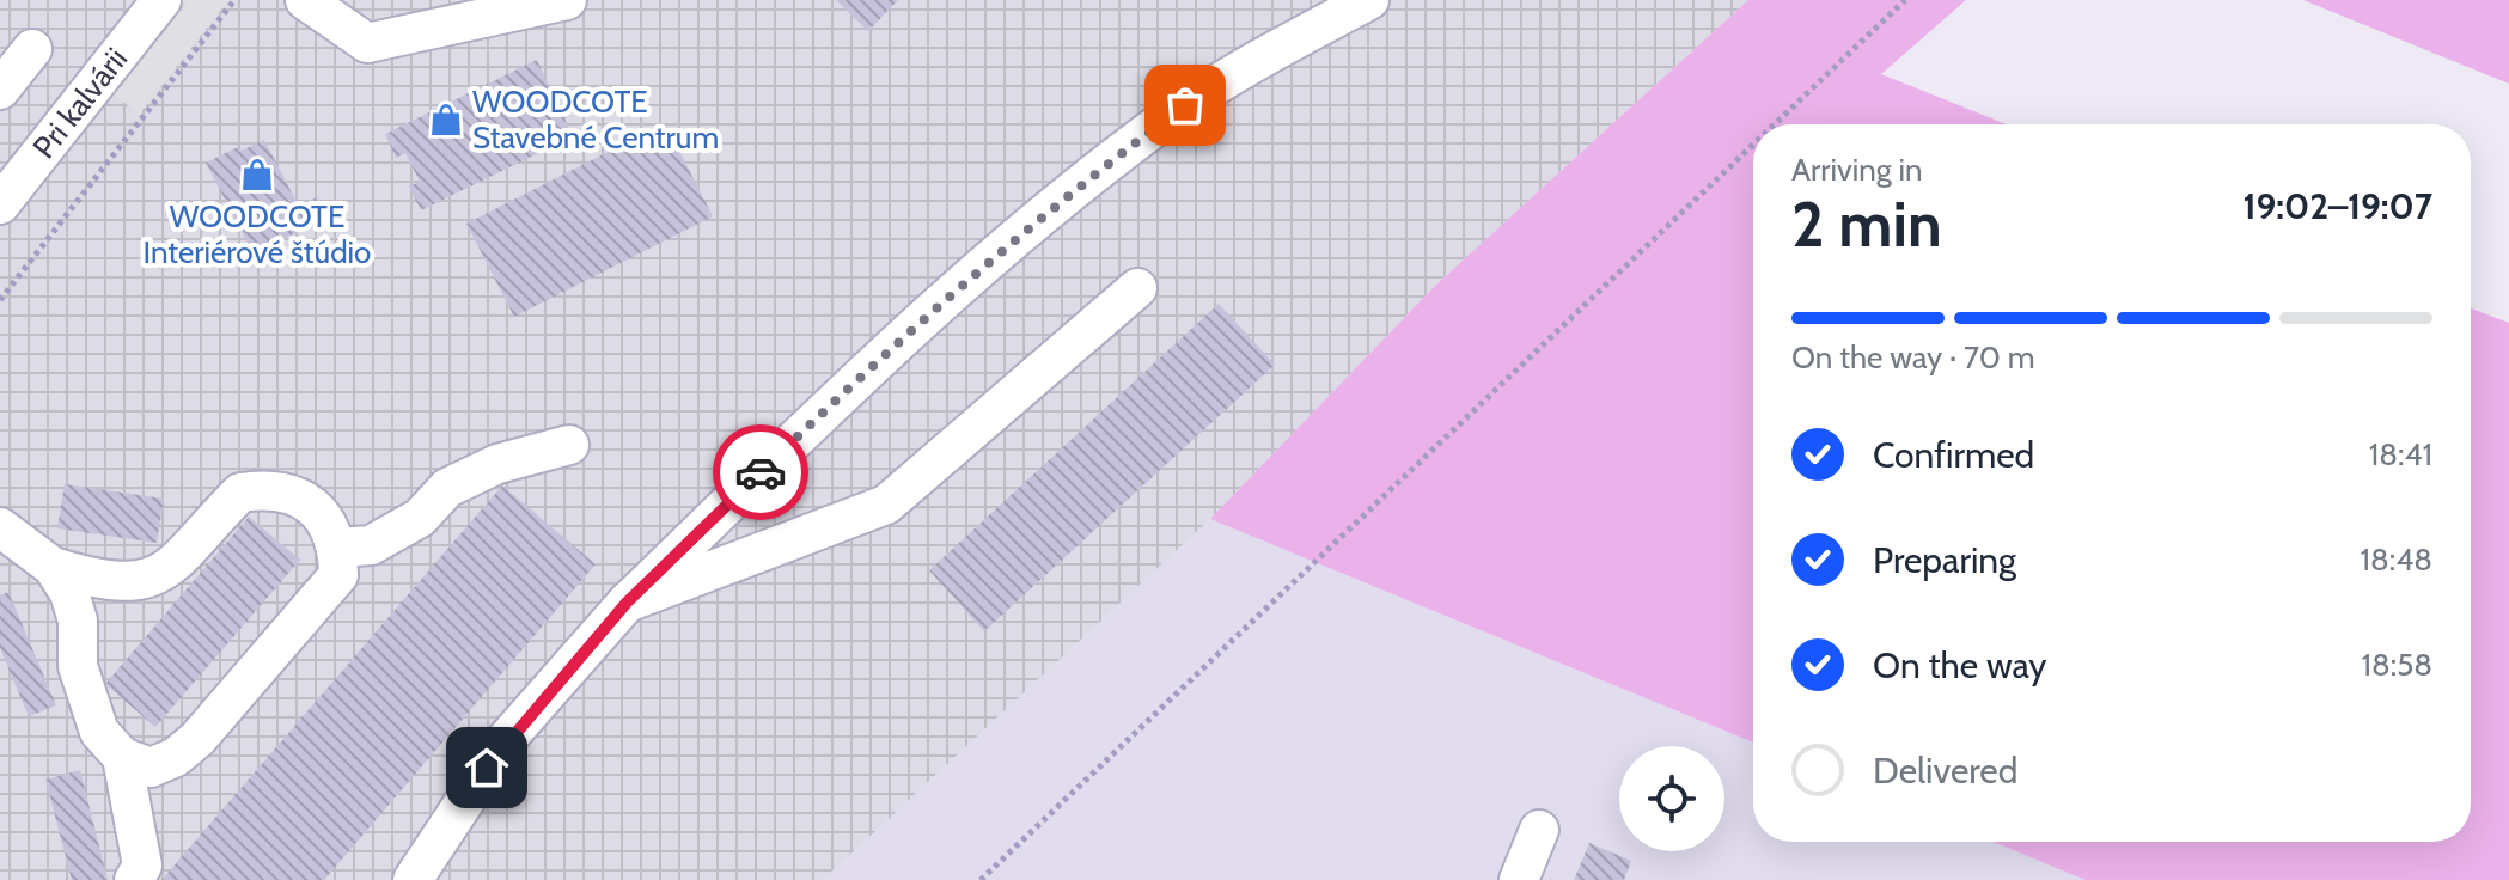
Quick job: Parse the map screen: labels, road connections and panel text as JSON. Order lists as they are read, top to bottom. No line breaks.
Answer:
{"streets":{"street":["Pri kalvárii"]},"places":{"shop":["WOODCOTE Stavebné Centrum","WOODCOTE Interiérové štúdio"]},"page":{"heading":["2 min","Arriving in","19:02–19:07"],"bar":"On the way · 70 m","list":[["Confirmed","18:41"],["Preparing","18:48"],["On the way","18:58"],"Delivered"]}}
